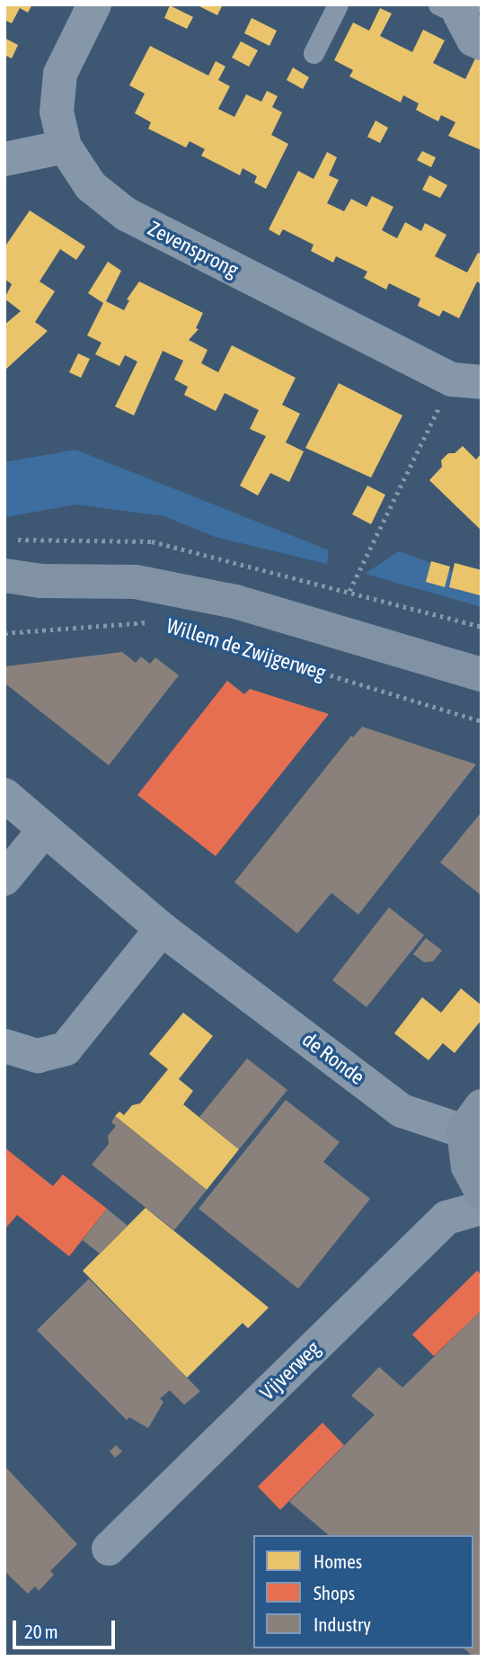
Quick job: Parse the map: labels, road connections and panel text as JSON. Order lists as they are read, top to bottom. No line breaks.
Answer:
{"streets":{"main road":["Willem de Zwijgerweg","de Ronde"],"street":["Zevensprong","Vijverweg"]},"legend":["Homes","Shops","Industry"],"scale_bar":"20 m"}
